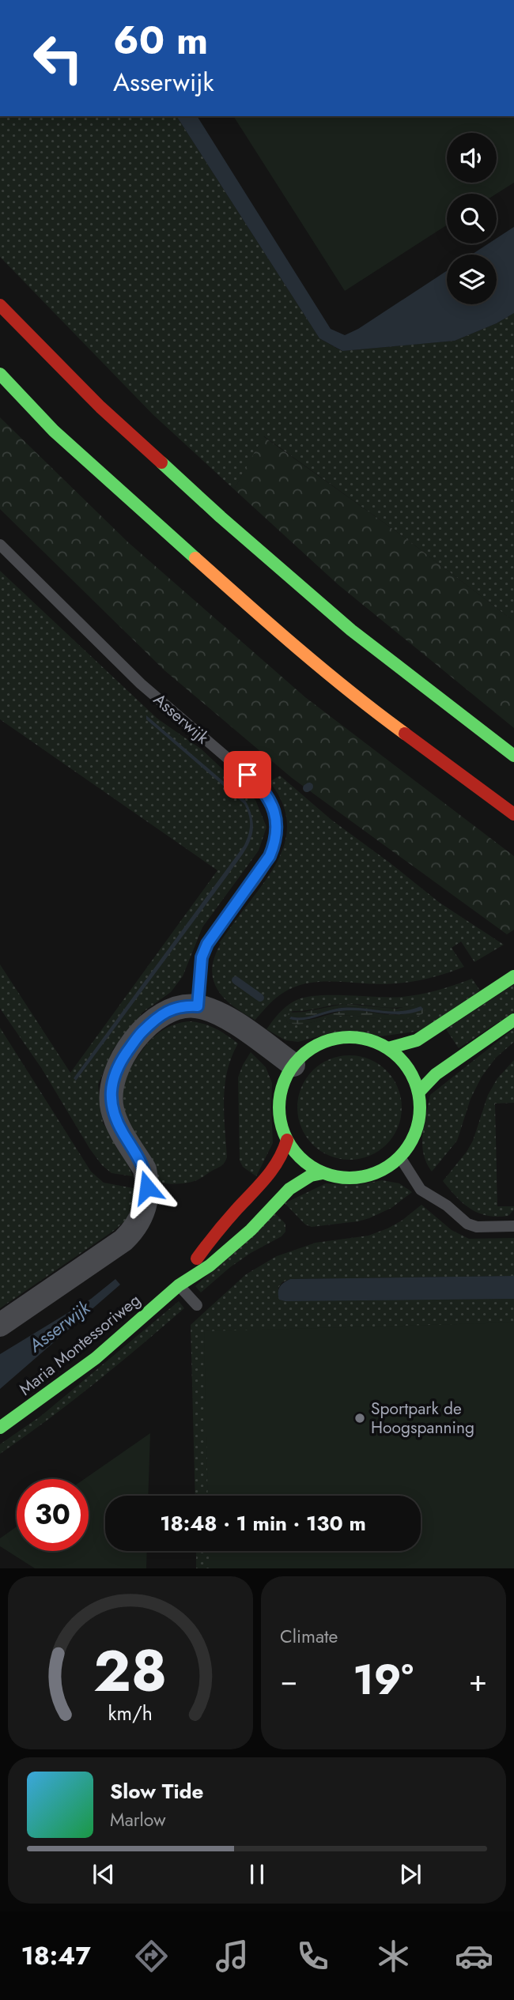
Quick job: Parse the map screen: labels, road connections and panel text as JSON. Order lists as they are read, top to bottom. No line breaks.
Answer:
{"streets":{"main road":["Maria Montessoriweg"],"lane":["Asserwijk"]},"water":["Asserwijk"],"places":["Sportpark de Hoogspanning"],"page":{"turn":["60 m","Asserwijk"],"limit":"30","trip":"18:48 · 1 min · 130 m","tile":"Climate","heat":["−","19°","+"],"song":["Slow Tide","Marlow"],"tabs":"18:47","gauge":["28","km/h"]}}
